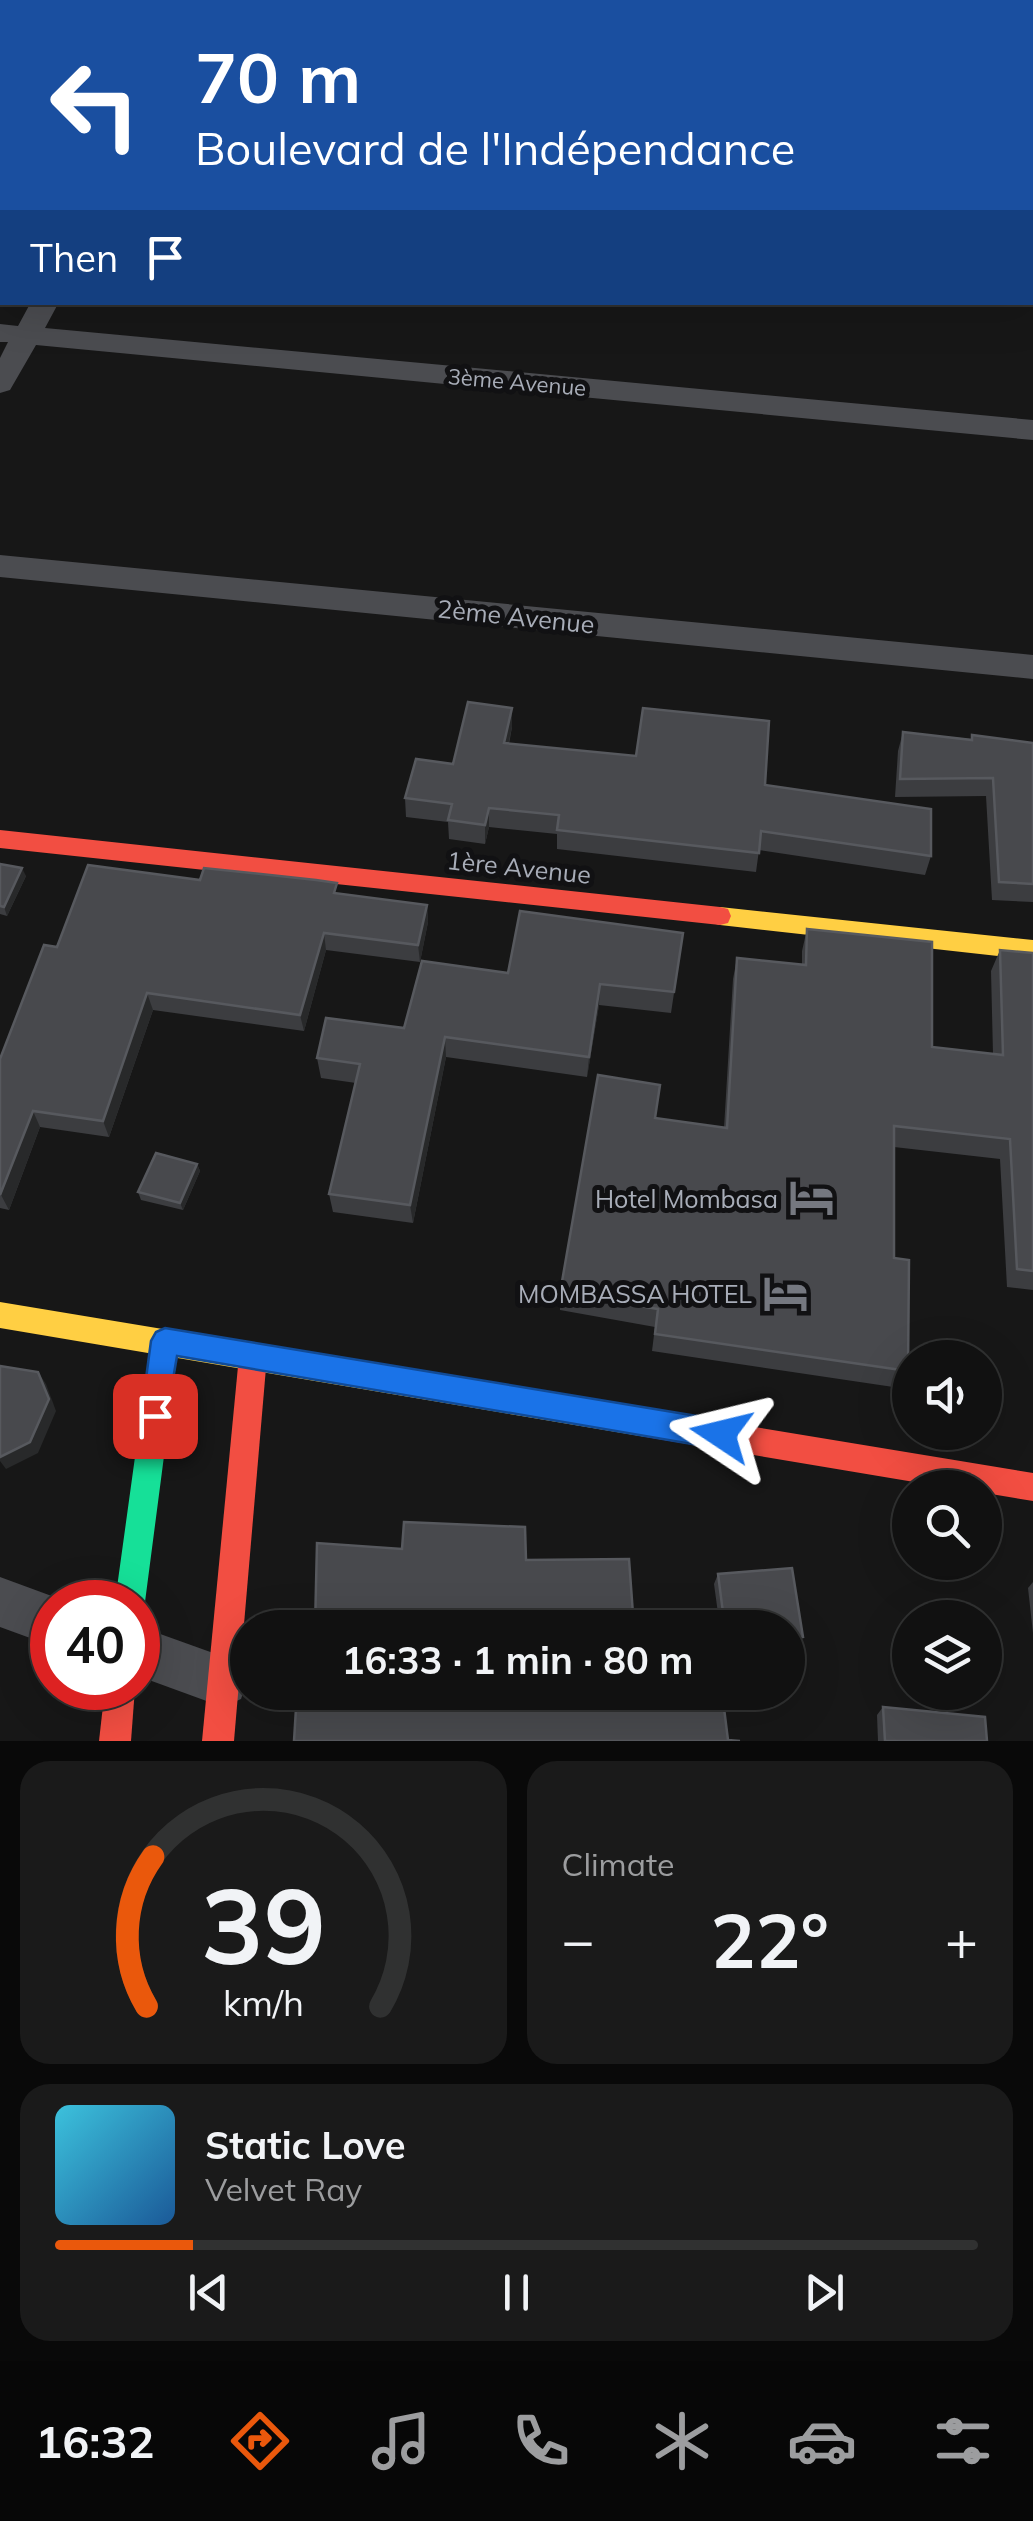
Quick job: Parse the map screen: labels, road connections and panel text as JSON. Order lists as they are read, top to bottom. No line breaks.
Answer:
{"streets":{"street":["3ème Avenue","2ème Avenue","1ère Avenue"]},"places":{"hotel":["Hotel Mombasa","MOMBASSA HOTEL"]},"page":{"turn":["70 m","Boulevard de l'Indépendance"],"then":"Then","limit":"40","trip":"16:33 · 1 min · 80 m","tile":"Climate","heat":["−","22°","+"],"song":["Static Love","Velvet Ray"],"tabs":"16:32","gauge":["39","km/h"]}}
